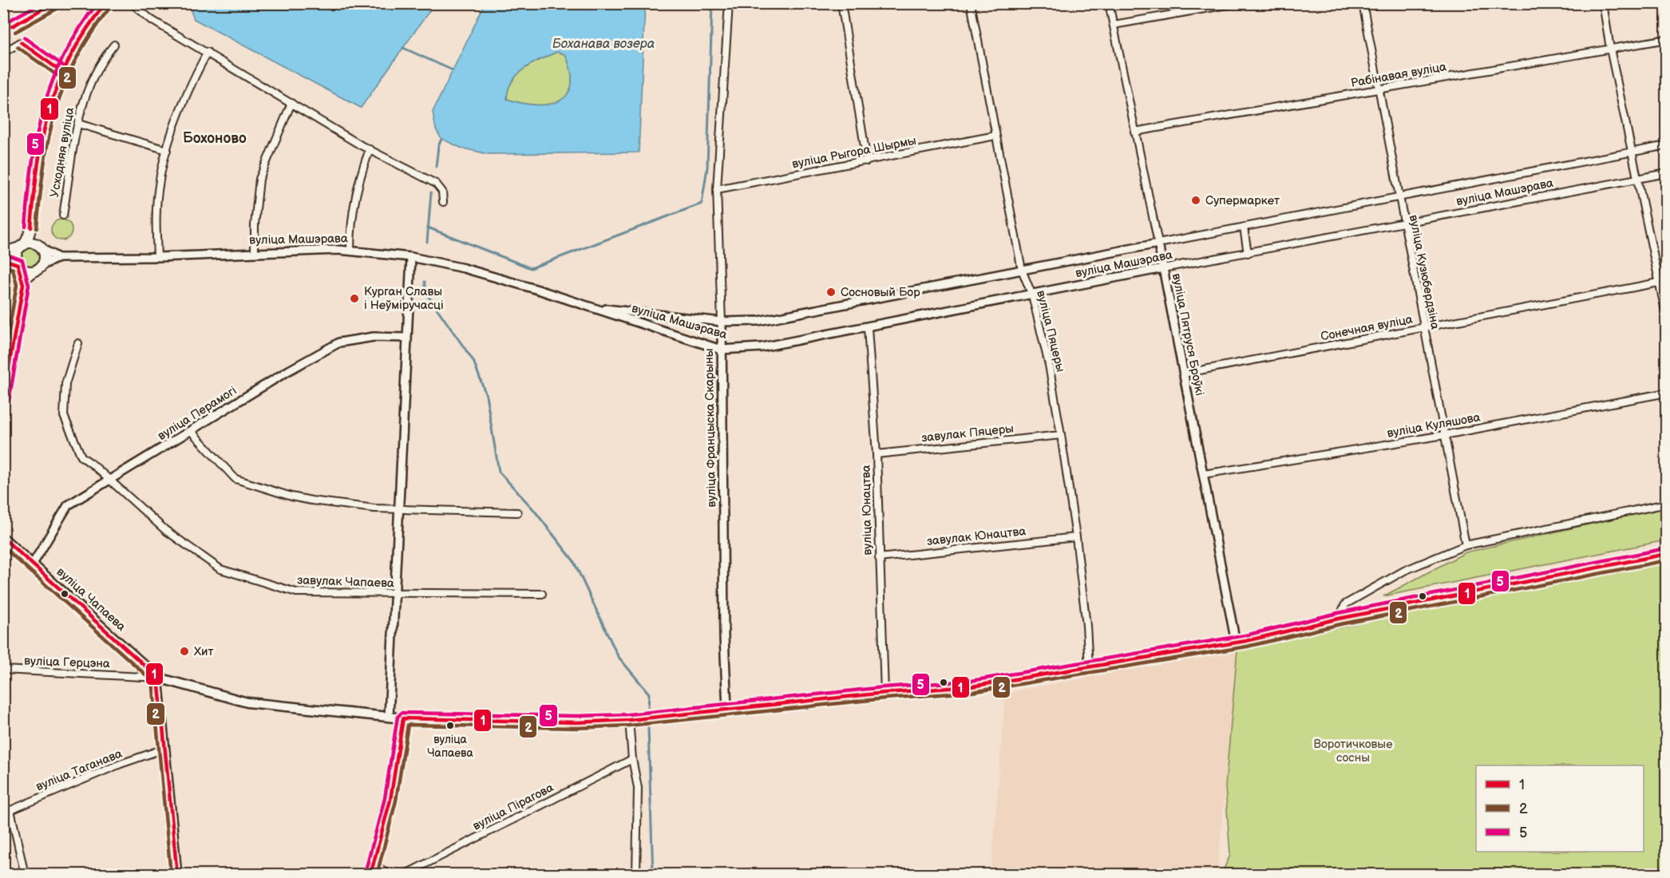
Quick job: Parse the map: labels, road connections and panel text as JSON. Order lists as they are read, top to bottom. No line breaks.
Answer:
{"streets":{"main road":["Усходняя вуліца","вуліца Чапаева"],"street":["Рабінавая вуліца","вуліца Рыгора Шырмы","вуліца Машэрава","вуліца Кузюбердзіна","Сонечная вуліца","вуліца Пяцеры","вуліца Пятруся Броўкі","вуліца Перамогі","вуліца Куляшова","вуліца Францыска Скарыны","завулак Пяцеры","вуліца Юнацтва","завулак Юнацтва","завулак Чапаева","вуліца Герцэна","вуліца Таганава","вуліца Пірагова"]},"crossings":[["Рабінавая вуліца","вуліца Кузюбердзіна"],["Рабінавая вуліца","вуліца Пятруся Броўкі"],["Усходняя вуліца","вуліца Машэрава"],["вуліца Рыгора Шырмы","вуліца Пяцеры"],["вуліца Рыгора Шырмы","вуліца Францыска Скарыны"],["вуліца Машэрава","вуліца Кузюбердзіна"],["вуліца Машэрава","вуліца Пяцеры"],["вуліца Машэрава","вуліца Пятруся Броўкі"],["вуліца Машэрава","вуліца Францыска Скарыны"],["вуліца Машэрава","вуліца Юнацтва"],["вуліца Кузюбердзіна","Сонечная вуліца"],["вуліца Кузюбердзіна","вуліца Куляшова"],["Сонечная вуліца","вуліца Пятруся Броўкі"],["вуліца Пяцеры","завулак Пяцеры"],["вуліца Пяцеры","завулак Юнацтва"],["вуліца Пяцеры","вуліца Чапаева"],["вуліца Пятруся Броўкі","вуліца Куляшова"],["вуліца Пятруся Броўкі","вуліца Чапаева"],["вуліца Перамогі","завулак Чапаева"],["вуліца Перамогі","вуліца Чапаева"],["вуліца Францыска Скарыны","вуліца Чапаева"],["завулак Пяцеры","вуліца Юнацтва"],["вуліца Юнацтва","завулак Юнацтва"],["вуліца Юнацтва","вуліца Чапаева"],["вуліца Чапаева","вуліца Герцэна"]],"districts":["Бохоново"],"water":["Боханава возера"],"parks":["Воротичковые сосны"],"places":["Супермаркет","Сосновый Бор","Курган Славы і Неўміручасці","Хит","вуліца Чапаева"],"lines":["transit line 1","transit line 5","transit line 2"],"legend":["1","2","5"]}
